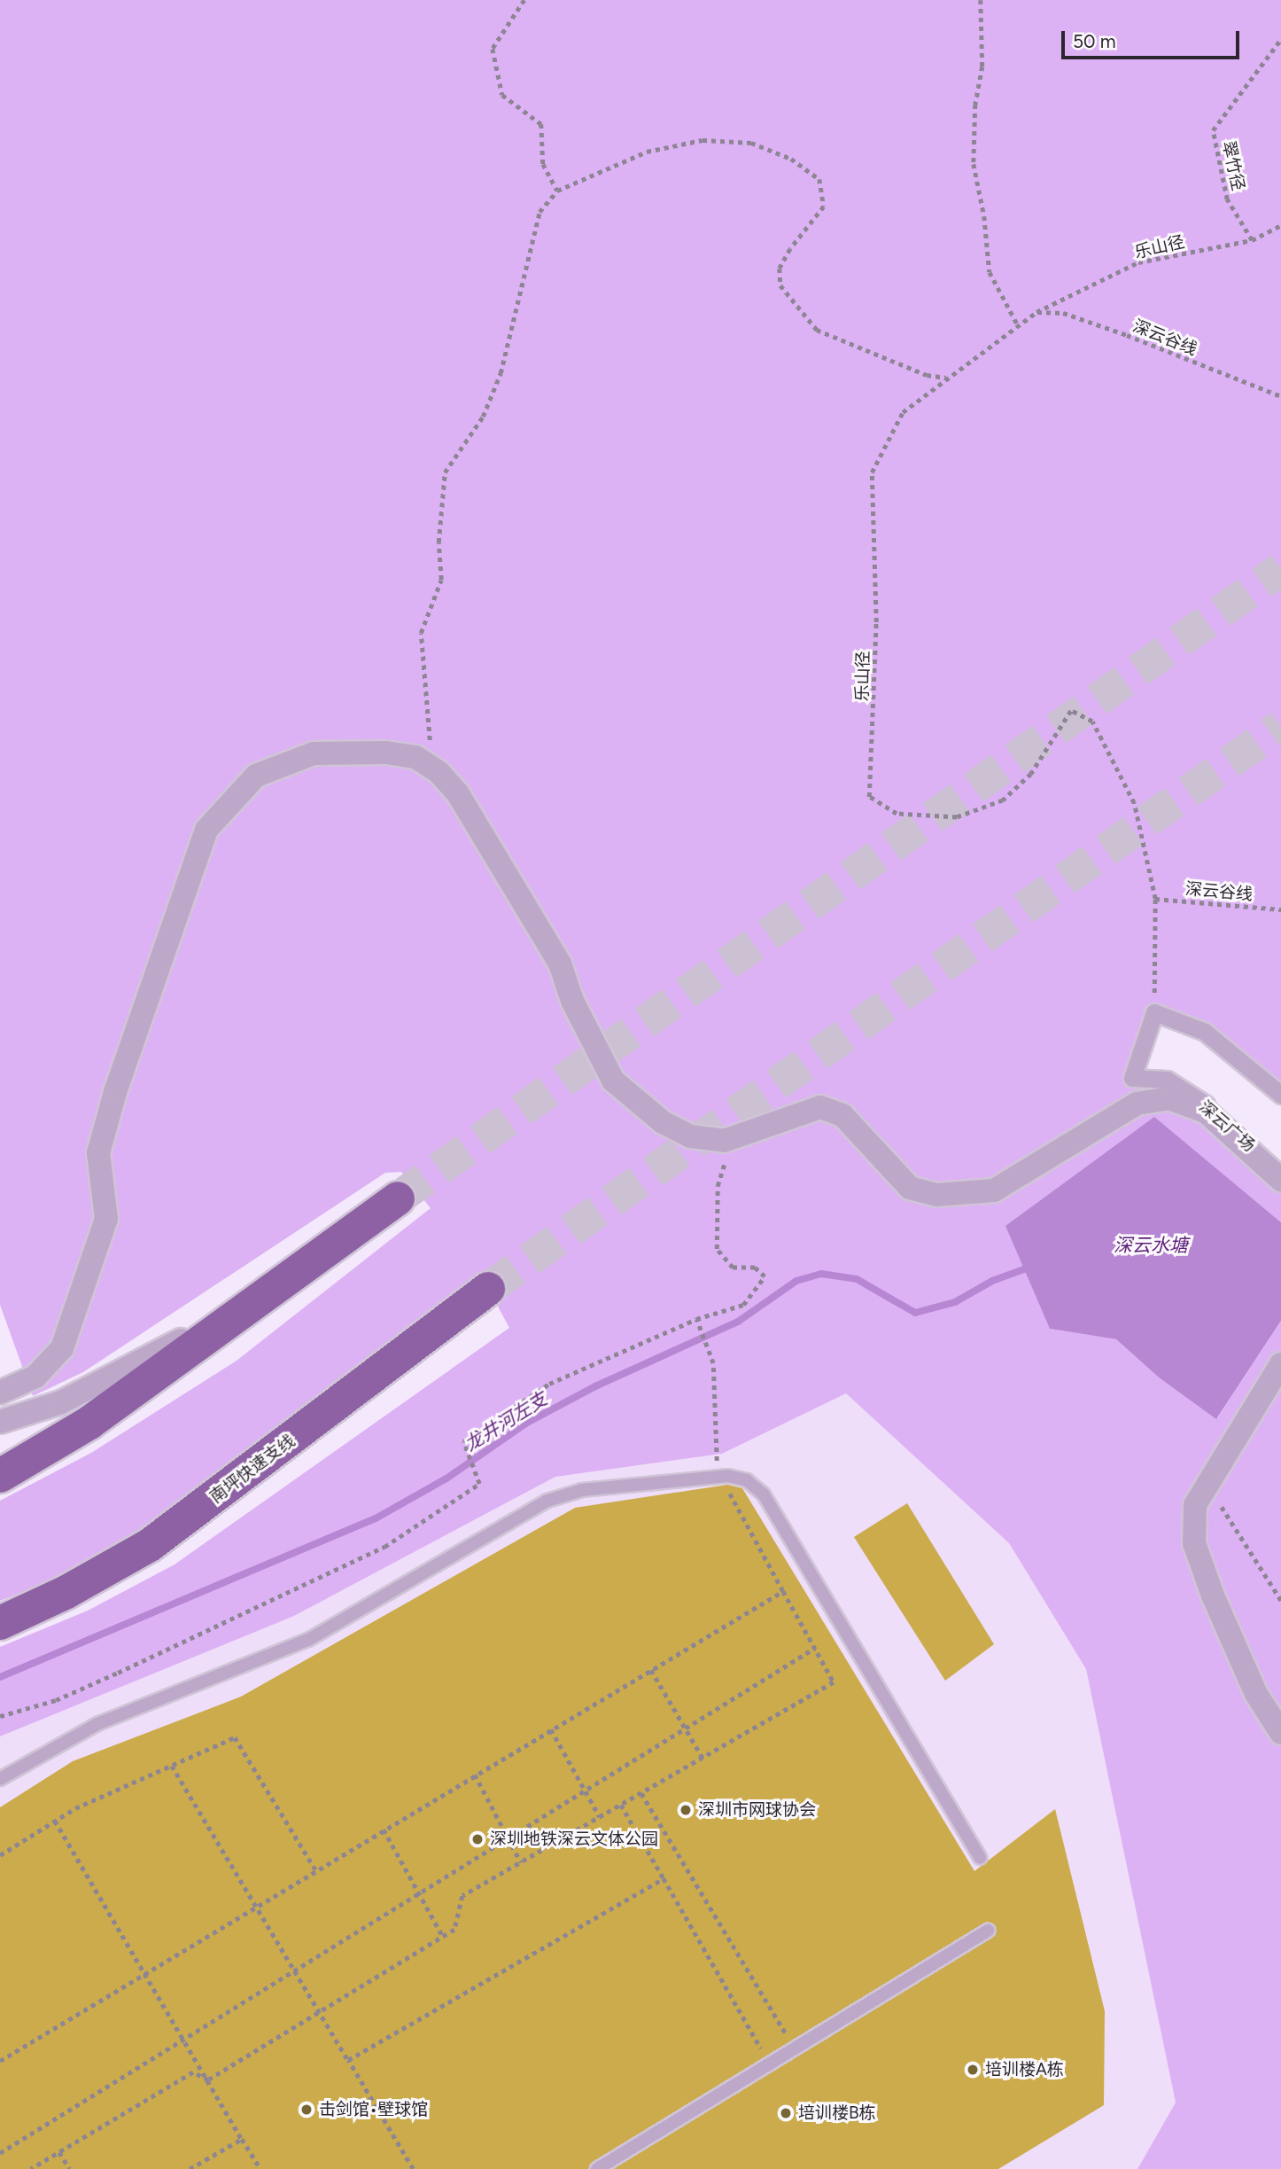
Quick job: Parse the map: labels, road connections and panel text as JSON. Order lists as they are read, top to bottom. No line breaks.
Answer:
{"streets":{"highway":["南坪快速支线"],"street":["深云广场"],"path":["翠竹径","乐山径","深云谷线"]},"crossings":[["翠竹径","乐山径"],["乐山径","深云谷线"],["乐山径","深云广场"]],"water":["深云水塘","龙井河左支"],"places":["深圳市网球协会","深圳地铁深云文体公园","培训楼A栋","击剑馆•壁球馆","培训楼B栋"],"scale_bar":"50 m"}
